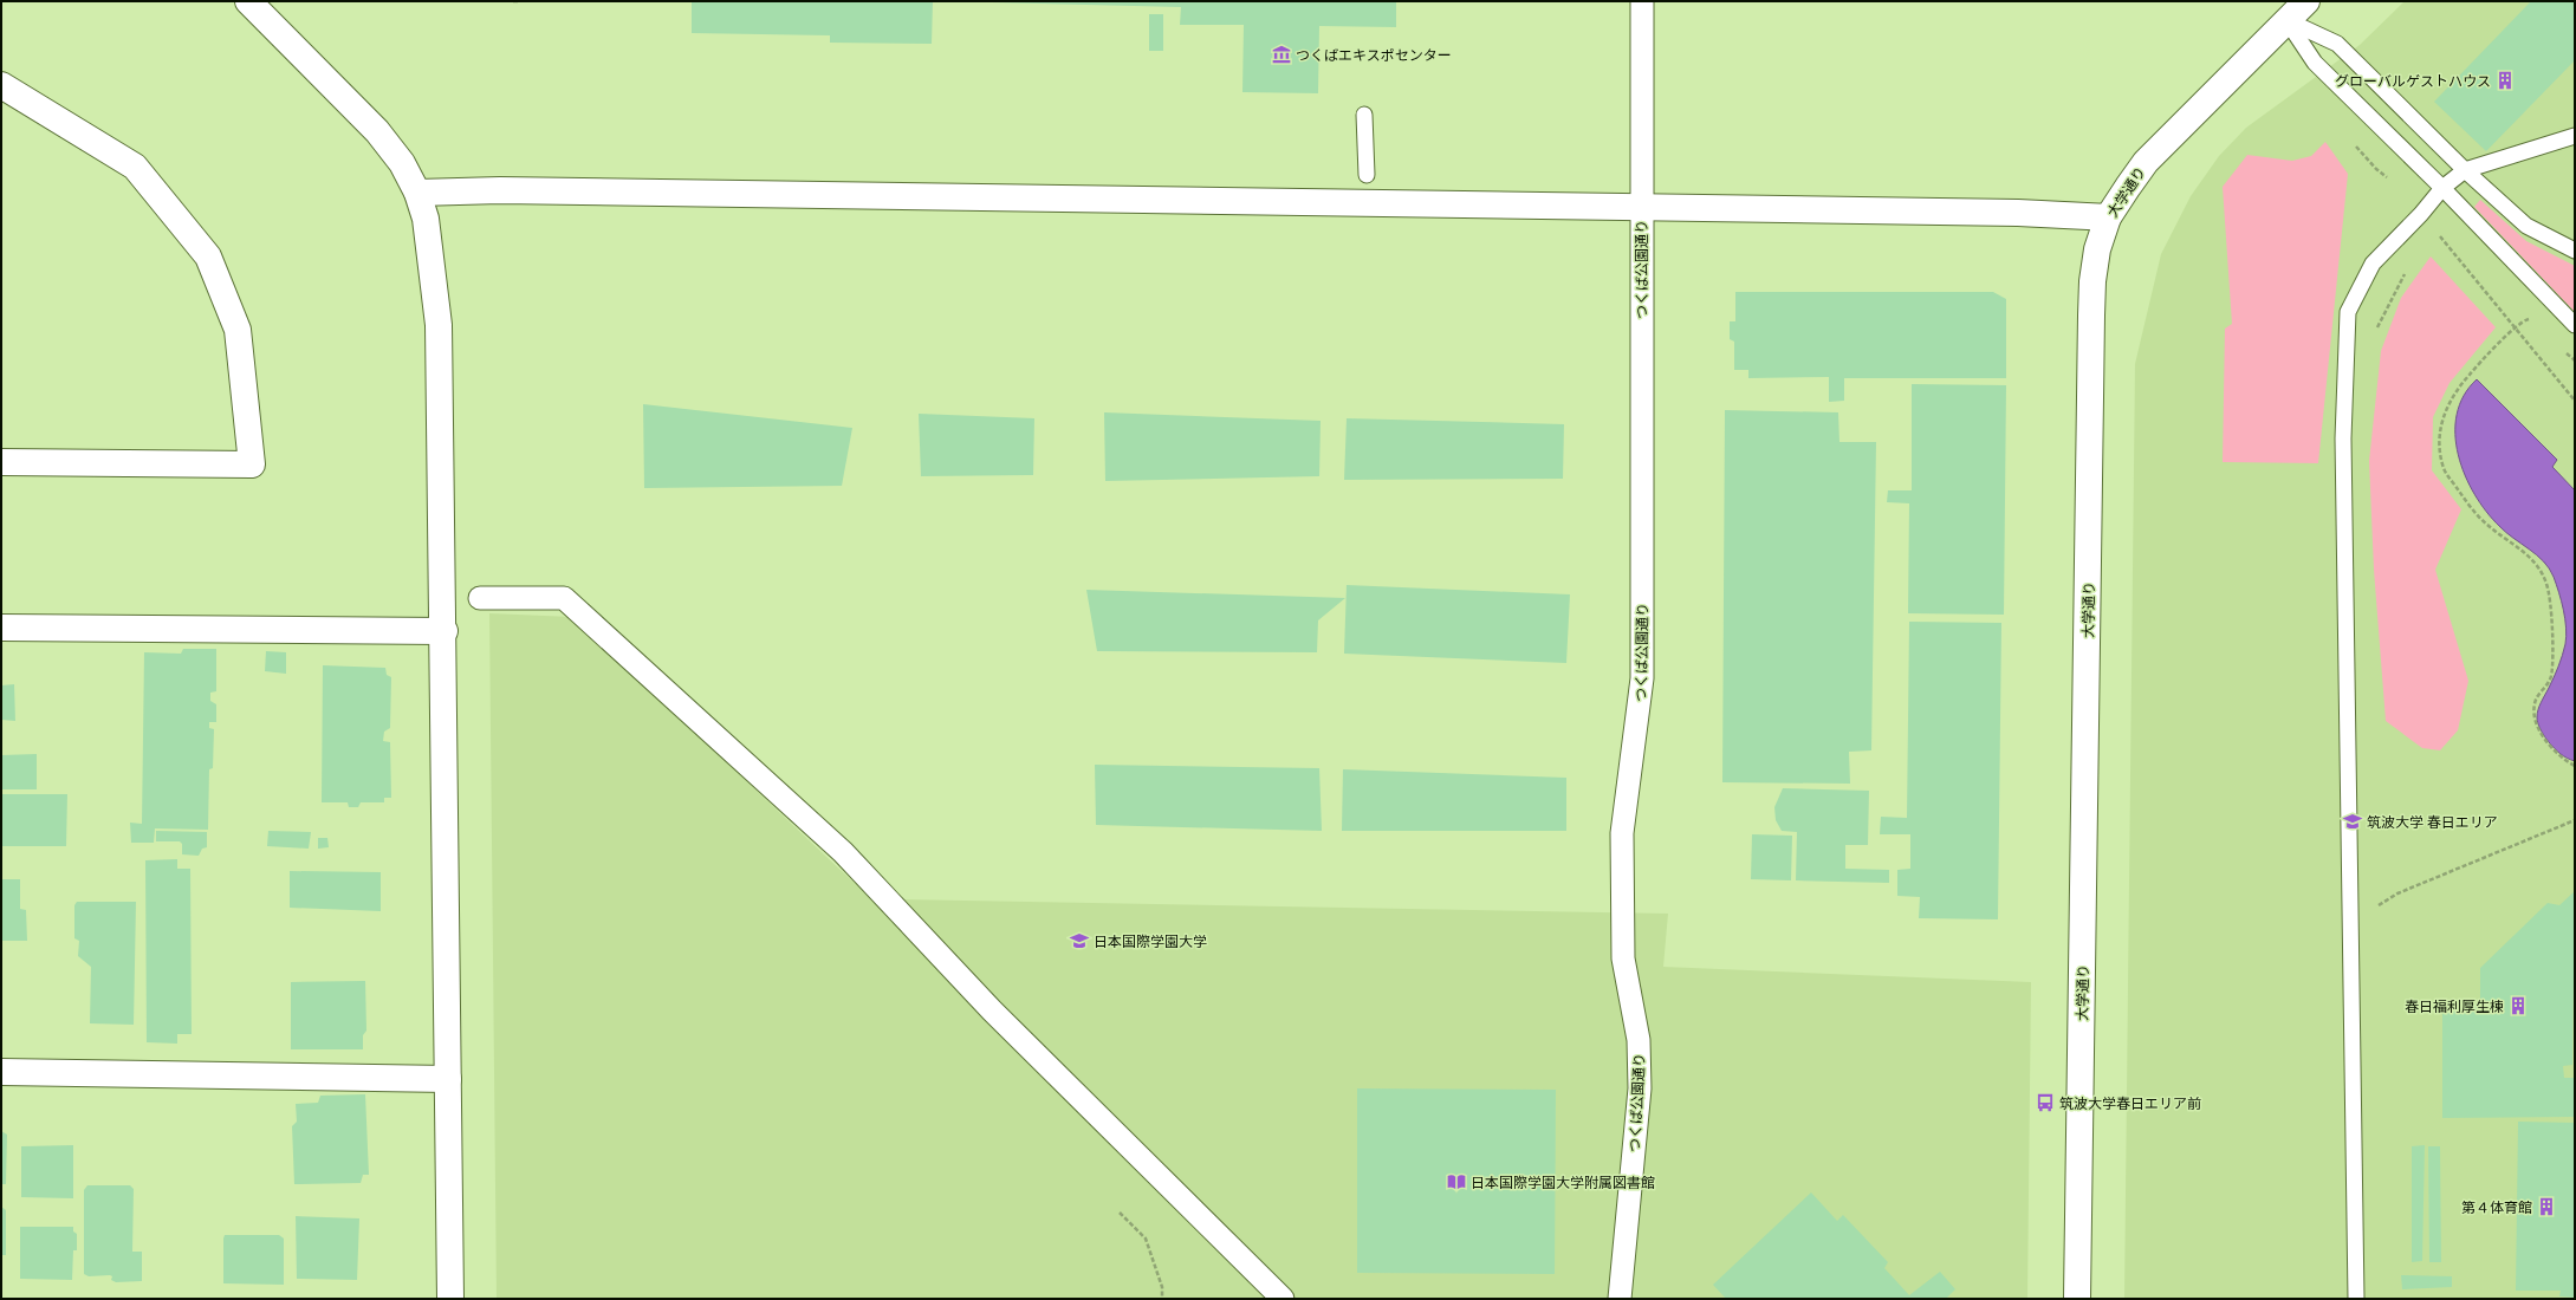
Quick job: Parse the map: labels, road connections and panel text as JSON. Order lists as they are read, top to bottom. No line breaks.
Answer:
{"streets":{"street":["大学通り","つくば公園通り"]},"places":{"museum":["つくばエキスポセンター"],"building":["グローバルゲストハウス","春日福利厚生棟","第４体育館"],"school or university":["筑波大学 春日エリア","日本国際学園大学"],"bus stop":["筑波大学春日エリア前"],"library":["日本国際学園大学附属図書館"]}}
